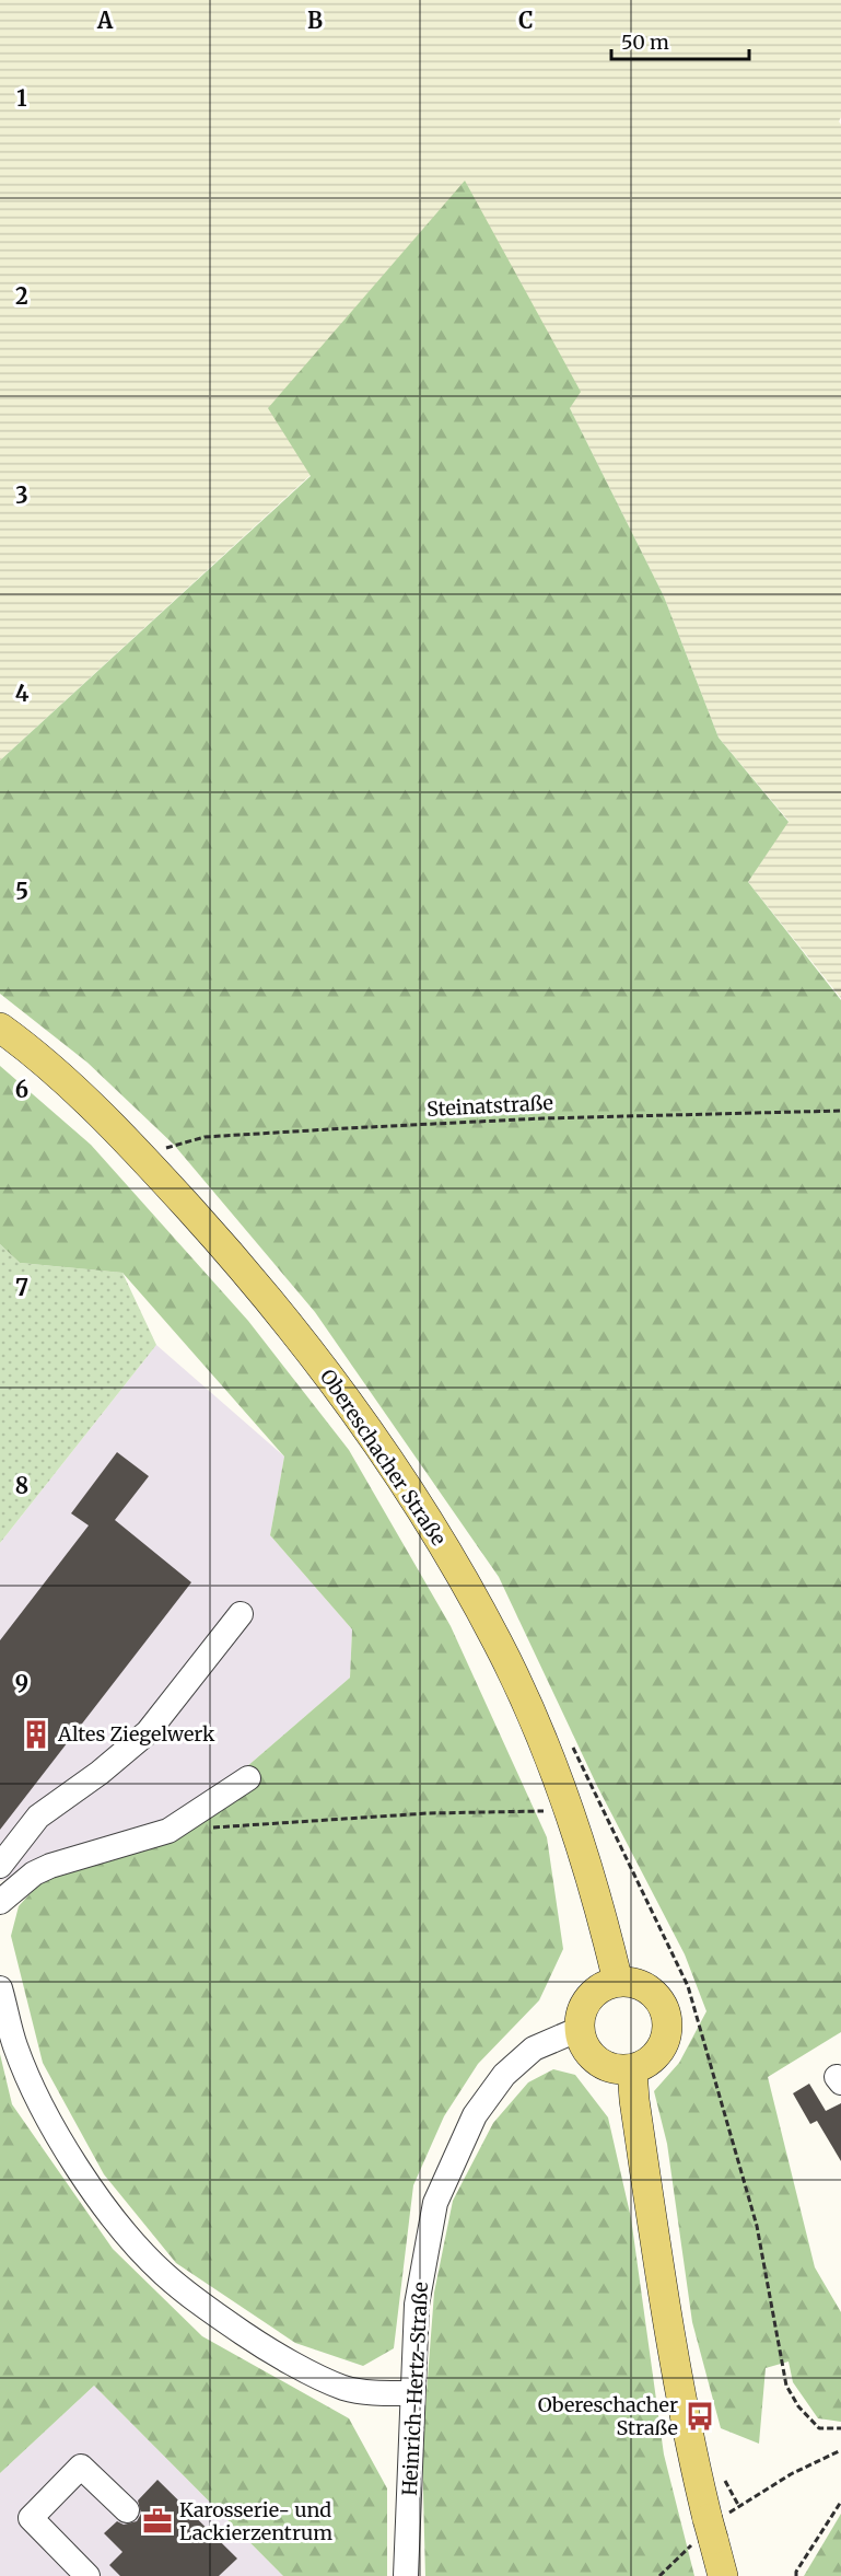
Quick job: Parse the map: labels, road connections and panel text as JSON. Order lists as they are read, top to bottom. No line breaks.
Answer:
{"streets":{"main road":["Obereschacher Straße"],"street":["Heinrich-Hertz-Straße"],"path":["Steinatstraße"]},"crossings":[["Steinatstraße","Obereschacher Straße"],["Obereschacher Straße","Heinrich-Hertz-Straße"]],"places":{"building":["Altes Ziegelwerk"],"bus stop":["Obereschacher Straße"],"office":["Karosserie- und Lackierzentrum"]},"scale_bar":"50 m","grid":{"columns":["A","B","C"],"rows":["1","2","3","4","5","6","7","8","9"]}}
